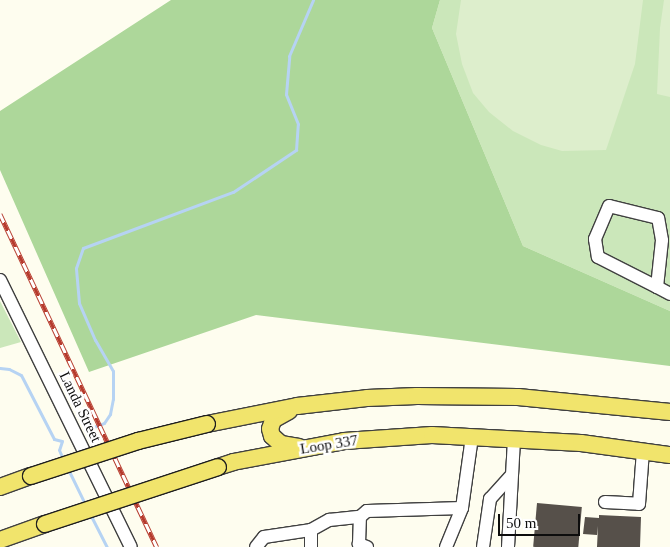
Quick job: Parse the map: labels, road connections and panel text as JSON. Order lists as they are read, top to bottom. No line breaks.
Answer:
{"streets":{"main road":["Loop 337"],"street":["Landa Street"]},"scale_bar":"50 m"}
